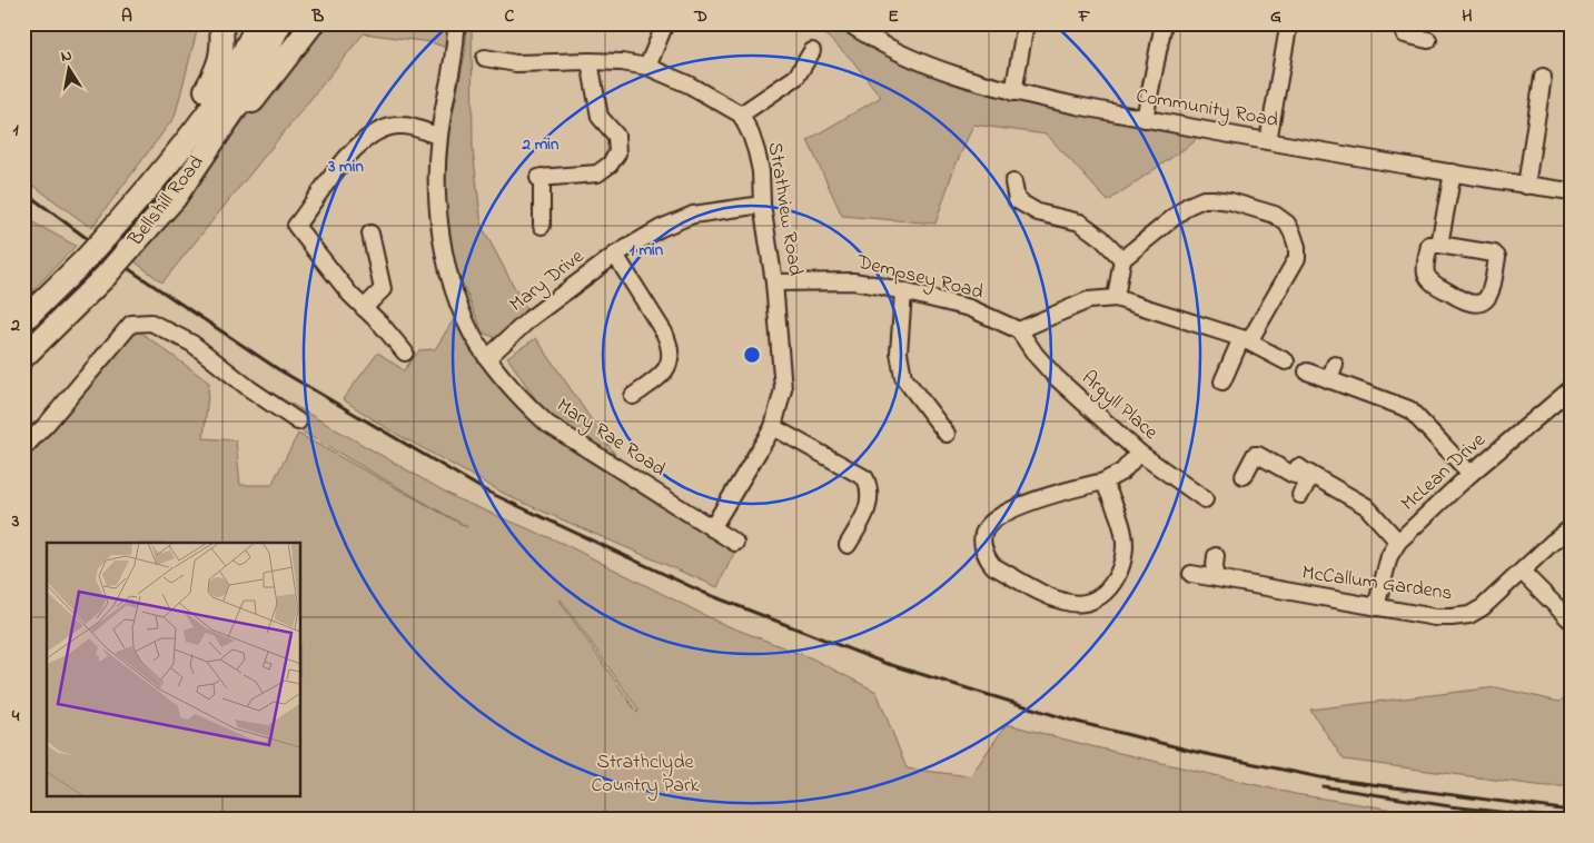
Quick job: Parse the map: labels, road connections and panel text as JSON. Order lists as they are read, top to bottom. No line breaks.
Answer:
{"streets":{"highway":["Bellshill Road"],"street":["Community Road","Strathview Road","Dempsey Road","Mary Drive","Argyll Place","Mary Rae Road","McLean Drive","McCallum Gardens"]},"crossings":[["Strathview Road","Dempsey Road"],["Strathview Road","Mary Drive"],["Strathview Road","Mary Rae Road"],["Dempsey Road","Argyll Place"],["Mary Drive","Mary Rae Road"],["McLean Drive","McCallum Gardens"]],"parks":["Strathclyde Country Park"],"north":"top","grid":{"columns":["A","B","C","D","E","F","G","H"],"rows":["1","2","3","4"]},"rings":["2 min","3 min","1 min"]}
